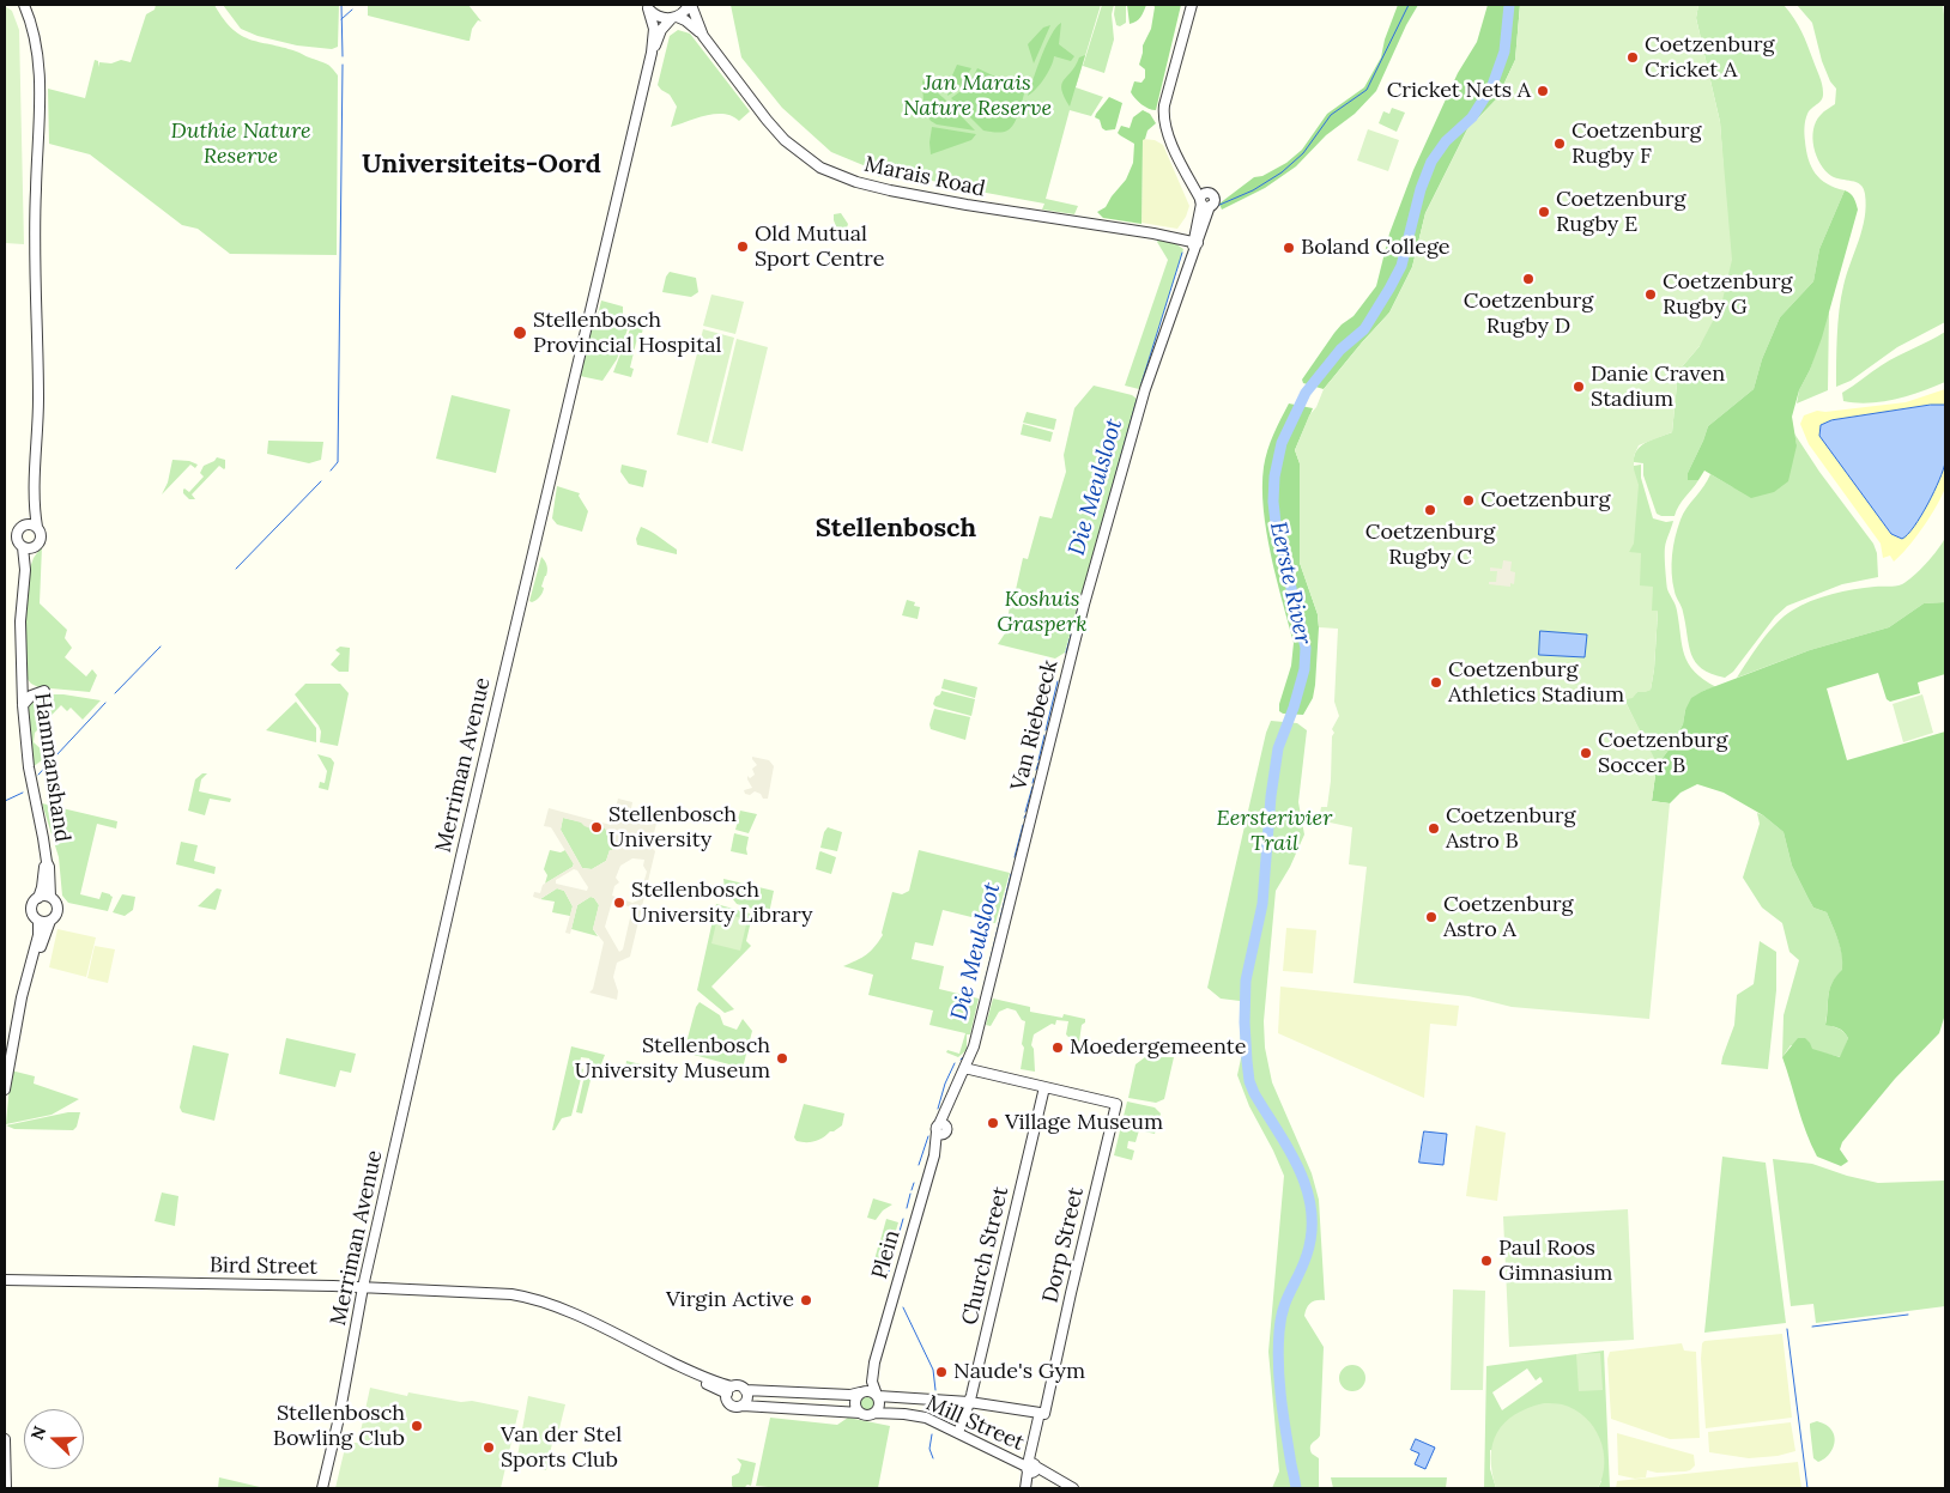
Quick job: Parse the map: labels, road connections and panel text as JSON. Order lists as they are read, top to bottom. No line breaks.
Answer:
{"streets":{"street":["Marais Road","Van Riebeeck","Merriman Avenue","Hammanshand","Dorp Street","Plein","Church Street","Bird Street","Mill Street"]},"crossings":[["Marais Road","Van Riebeeck"],["Marais Road","Merriman Avenue"],["Van Riebeeck","Plein"],["Merriman Avenue","Bird Street"],["Dorp Street","Church Street"],["Dorp Street","Mill Street"],["Plein","Mill Street"],["Church Street","Mill Street"]],"districts":["Universiteits-Oord","Stellenbosch"],"water":["Die Meulsloot","Eerste River"],"parks":["Jan Marais Nature Reserve","Duthie Nature Reserve","Koshuis Grasperk","Eersterivier Trail"],"places":["Coetzenburg Cricket A","Cricket Nets A","Coetzenburg Rugby F","Coetzenburg Rugby E","Old Mutual Sport Centre","Boland College","Coetzenburg Rugby D","Coetzenburg Rugby G","Stellenbosch Provincial Hospital","Danie Craven Stadium","Coetzenburg","Coetzenburg Rugby C","Coetzenburg Athletics Stadium","Coetzenburg Soccer B","Stellenbosch University","Coetzenburg Astro B","Stellenbosch University Library","Coetzenburg Astro A","Moedergemeente","Stellenbosch University Museum","Village Museum","Paul Roos Gimnasium","Virgin Active","Naude's Gym","Stellenbosch Bowling Club","Van der Stel Sports Club"],"north":"left"}
